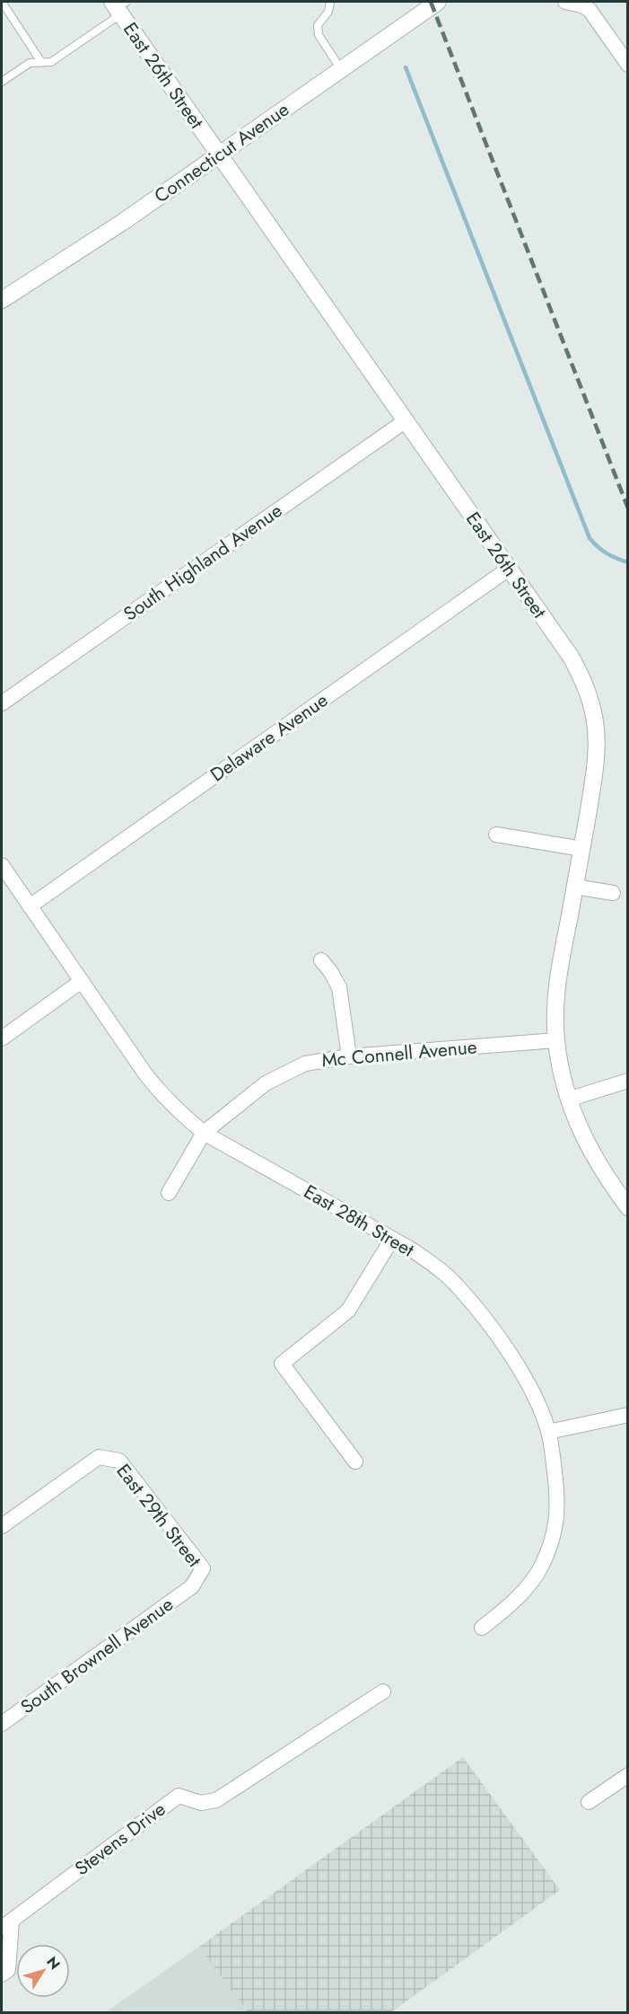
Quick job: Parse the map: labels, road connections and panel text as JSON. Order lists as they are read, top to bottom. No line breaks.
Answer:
{"streets":{"street":["East 26th Street","Connecticut Avenue","South Highland Avenue","Delaware Avenue","Mc Connell Avenue","East 28th Street","East 29th Street","South Brownell Avenue","Stevens Drive"]},"crossings":[["East 26th Street","Connecticut Avenue"],["East 26th Street","South Highland Avenue"],["East 26th Street","Delaware Avenue"],["East 26th Street","Mc Connell Avenue"],["Delaware Avenue","East 28th Street"],["Mc Connell Avenue","East 28th Street"],["East 29th Street","South Brownell Avenue"]],"north":"top right"}
